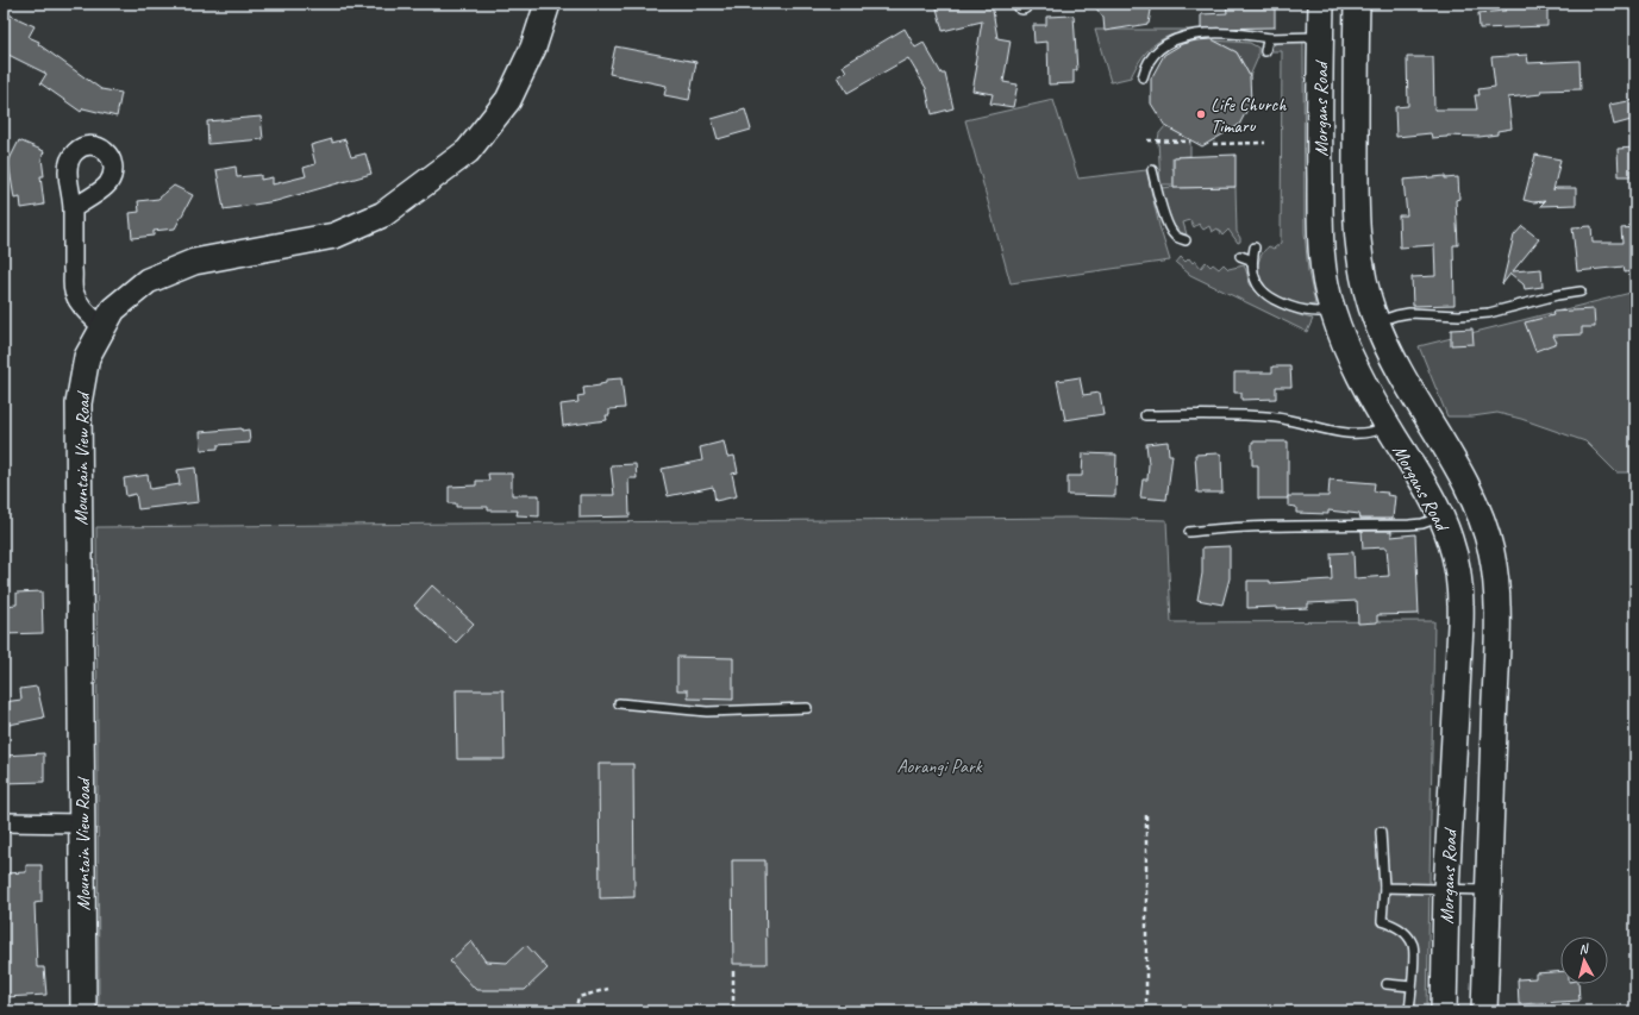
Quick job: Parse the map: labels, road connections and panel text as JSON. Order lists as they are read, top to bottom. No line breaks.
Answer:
{"streets":{"street":["Morgans Road","Mountain View Road"]},"parks":["Aorangi Park"],"places":["Life Church Timaru"],"north":"top"}
